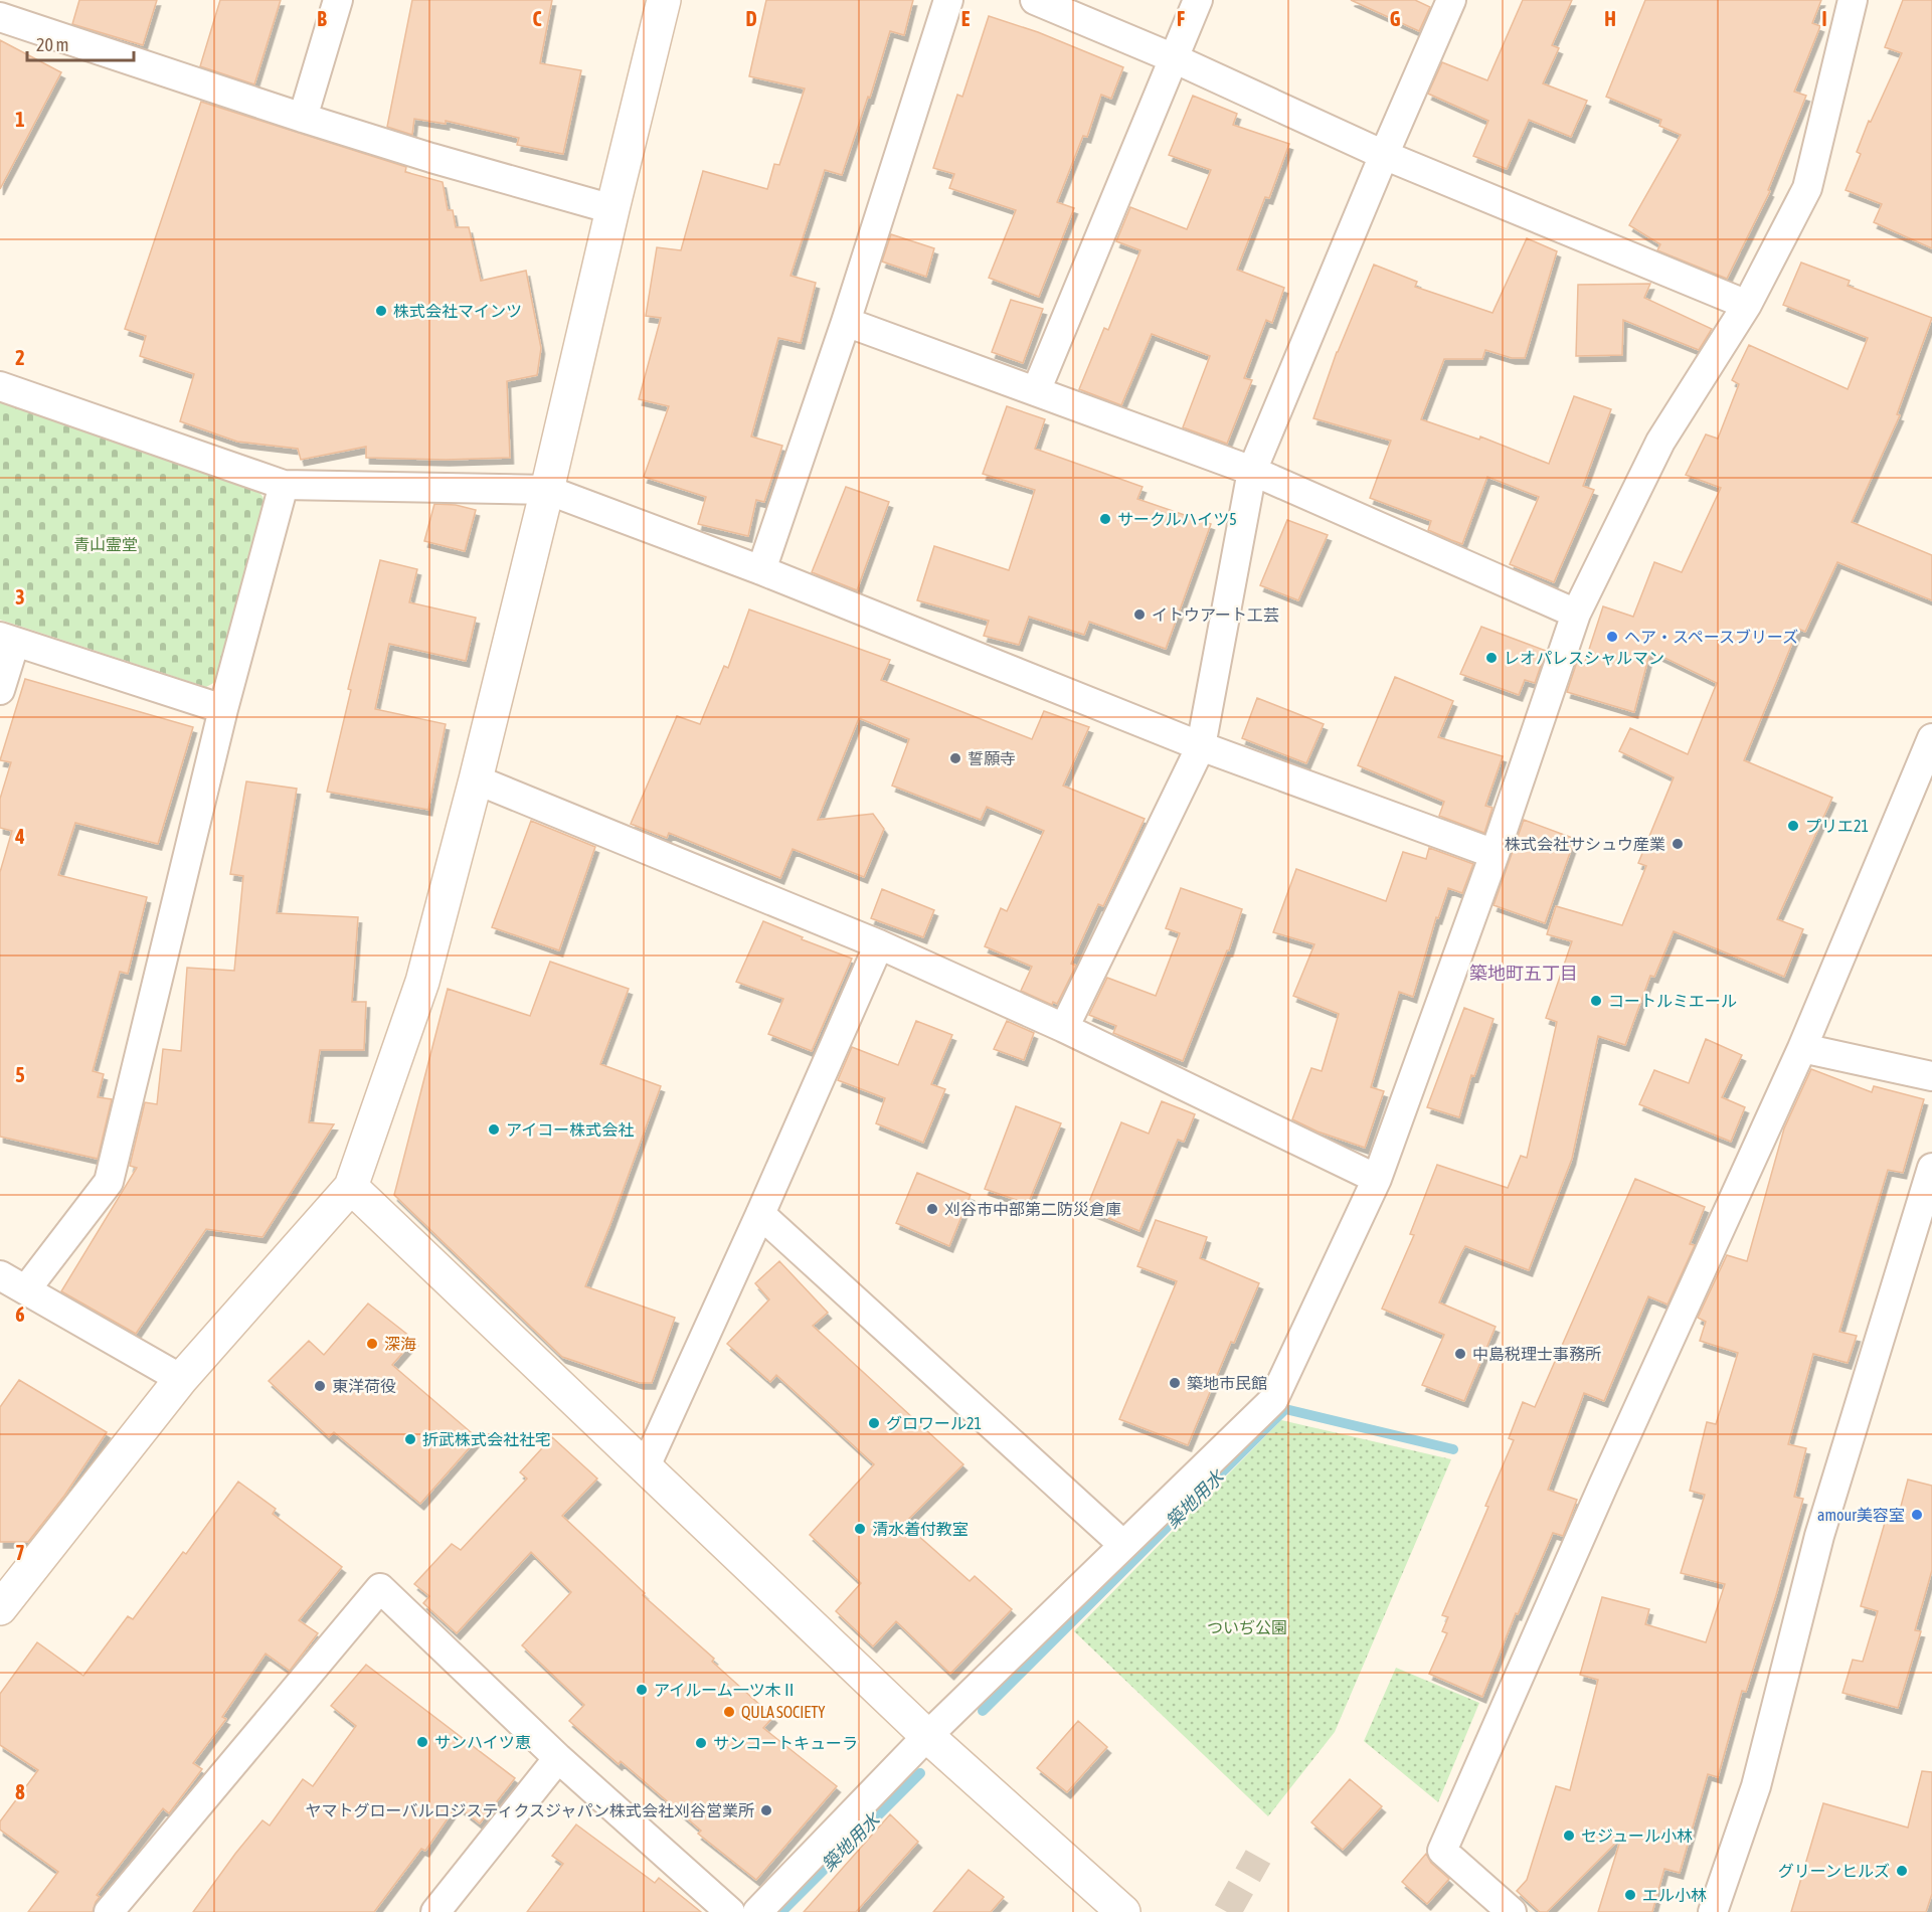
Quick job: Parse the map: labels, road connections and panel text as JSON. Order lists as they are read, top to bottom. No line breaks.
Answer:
{"districts":["築地町五丁目"],"water":["築地用水"],"parks":["青山霊堂","ついぢ公園"],"places":["株式会社マインツ","サークルハイツ5","イトウアート工芸","ヘア・スペースブリーズ","レオパレスシャルマン","誓願寺","プリエ21","株式会社サシュウ産業","コートルミエール","アイコー株式会社","刈谷市中部第二防災倉庫","深海","中島税理士事務所","築地市民館","東洋荷役","グロワール21","折武株式会社社宅","amour美容室","清水着付教室","アイルーム一ツ木Ⅱ","QULA SOCIETY","サンハイツ恵","サンコートキューラ","ヤマトグローバルロジスティクスジャパン株式会社刈谷営業所","セジュール小林","グリーンヒルズ","エル小林"],"scale_bar":"20 m","grid":{"columns":["B","C","D","E","F","G","H","I"],"rows":["1","2","3","4","5","6","7","8"]}}
